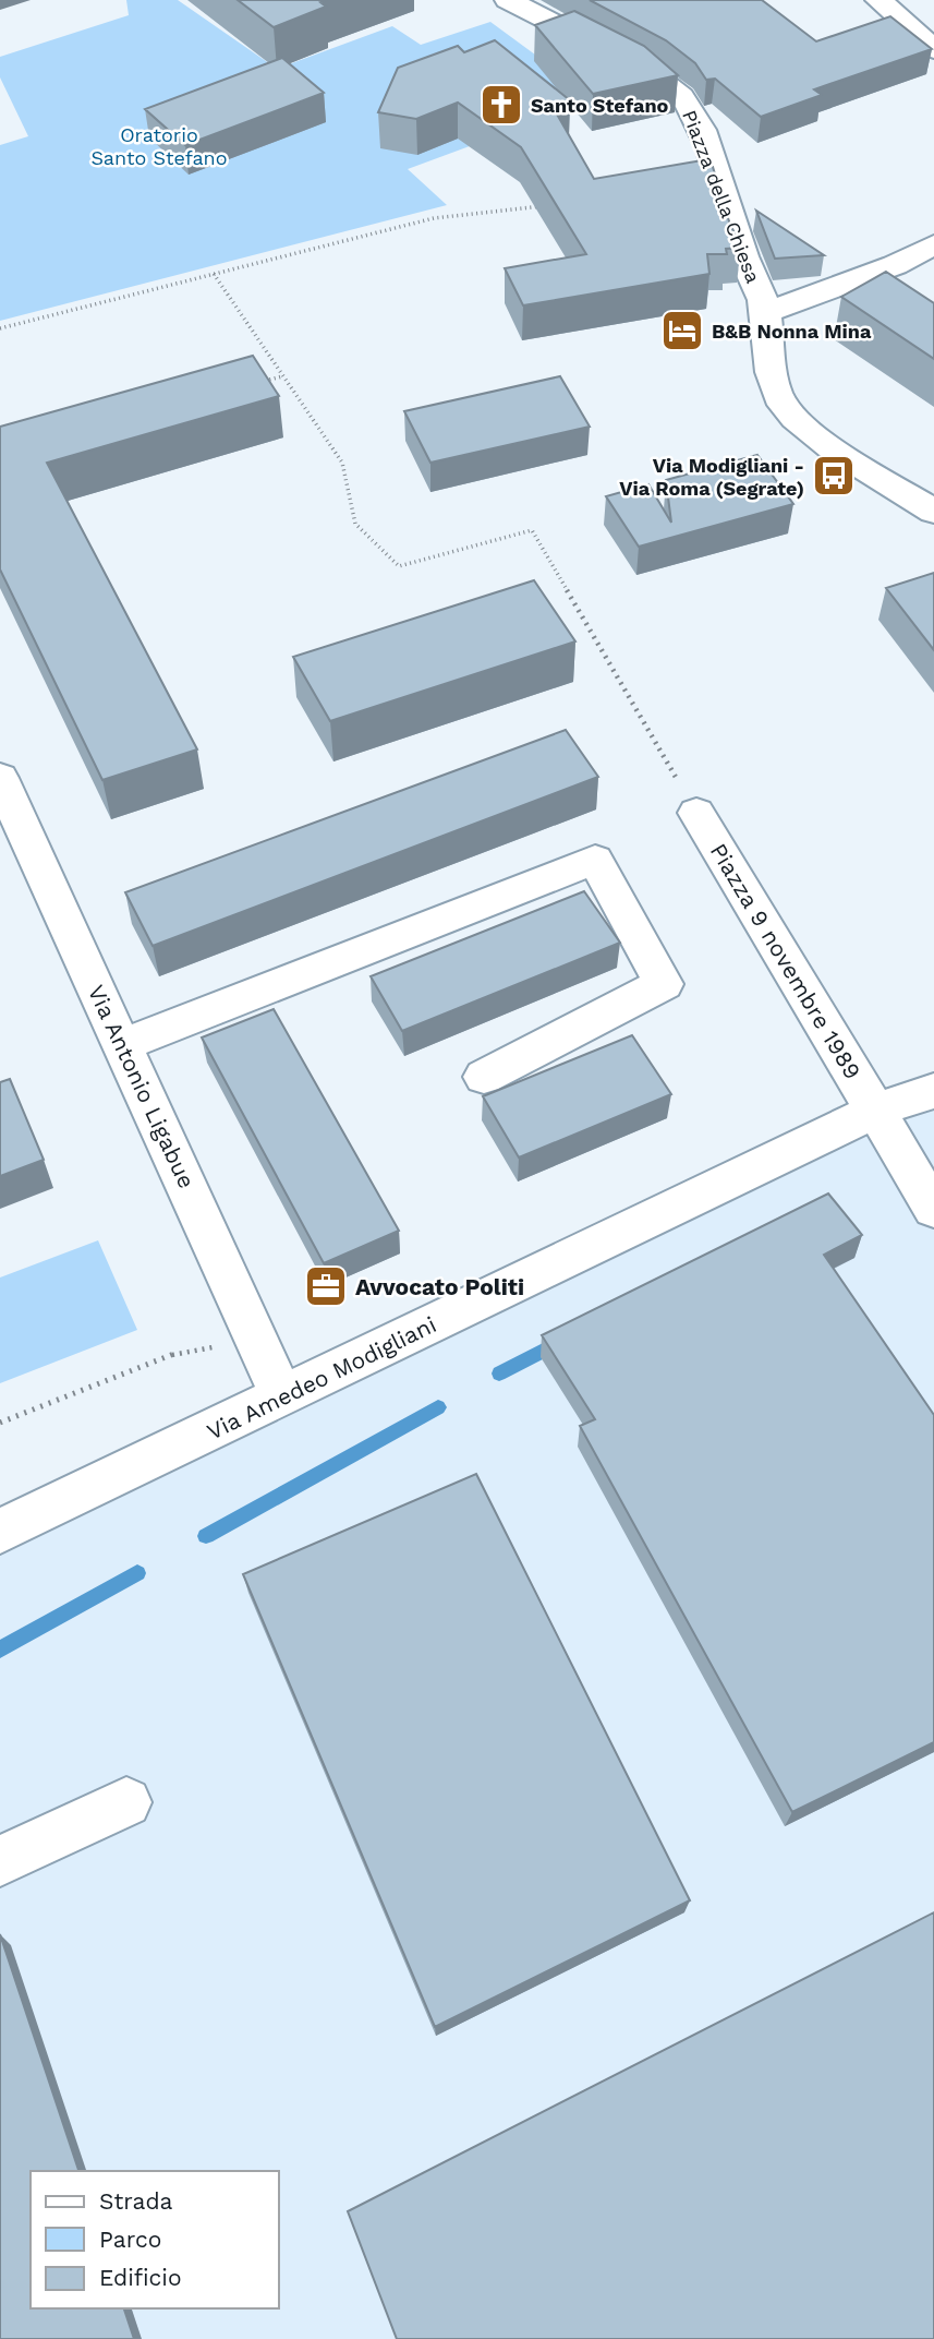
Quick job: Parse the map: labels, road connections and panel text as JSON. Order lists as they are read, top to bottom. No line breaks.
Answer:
{"streets":{"street":["Piazza della Chiesa","Piazza 9 novembre 1989","Via Antonio Ligabue","Via Amedeo Modigliani"]},"crossings":[["Piazza 9 novembre 1989","Via Amedeo Modigliani"],["Via Antonio Ligabue","Via Amedeo Modigliani"]],"parks":["Oratorio Santo Stefano"],"places":{"church":["Santo Stefano"],"hotel":["B&B Nonna Mina"],"bus stop":["Via Modigliani - Via Roma (Segrate)"],"office":["Avvocato Politi"]},"legend":["Strada","Parco","Edificio"]}
